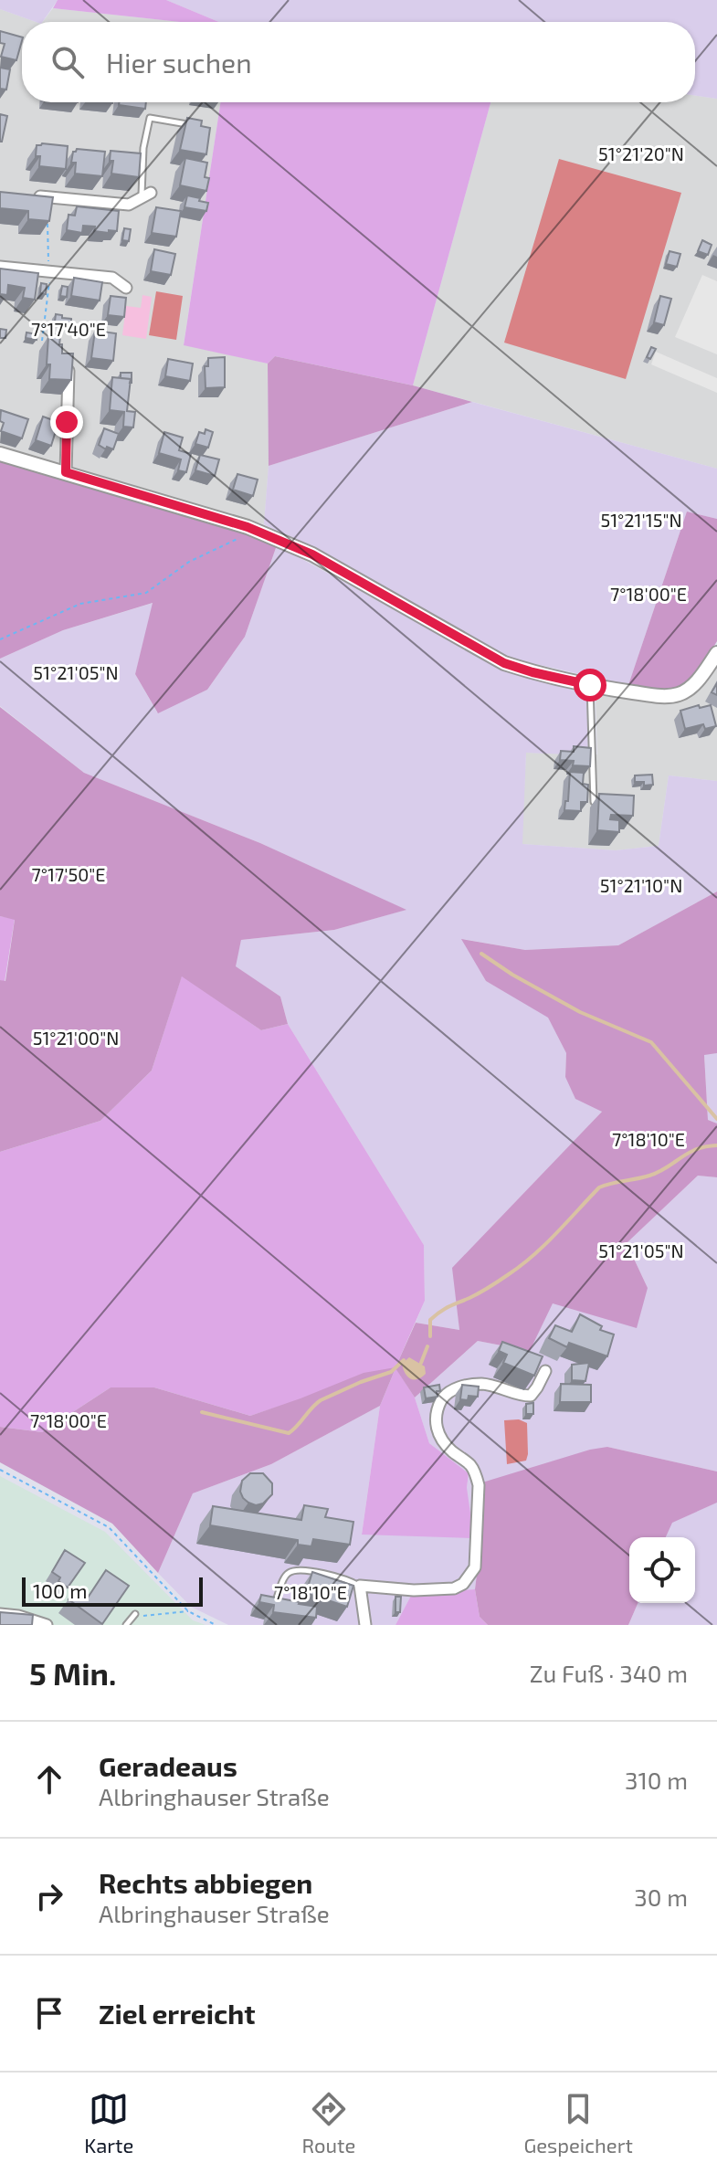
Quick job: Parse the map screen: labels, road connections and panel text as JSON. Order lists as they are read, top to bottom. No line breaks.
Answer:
{"scale_bar":"100 m","page":{"search":"Hier suchen","scale":"100 m","heading":["5 Min.","Zu Fuß · 340 m"],"list":[["Geradeaus","Albringhauser Straße","310 m"],["Rechts abbiegen","Albringhauser Straße","30 m"],"Ziel erreicht"],"nav":["Karte","Route","Gespeichert"]},"coordinates":["51°21'20\"N","7°17'40\"E","51°21'15\"N","7°18'00\"E","51°21'05\"N","7°17'50\"E","51°21'10\"N","51°21'00\"N","7°18'10\"E"]}
